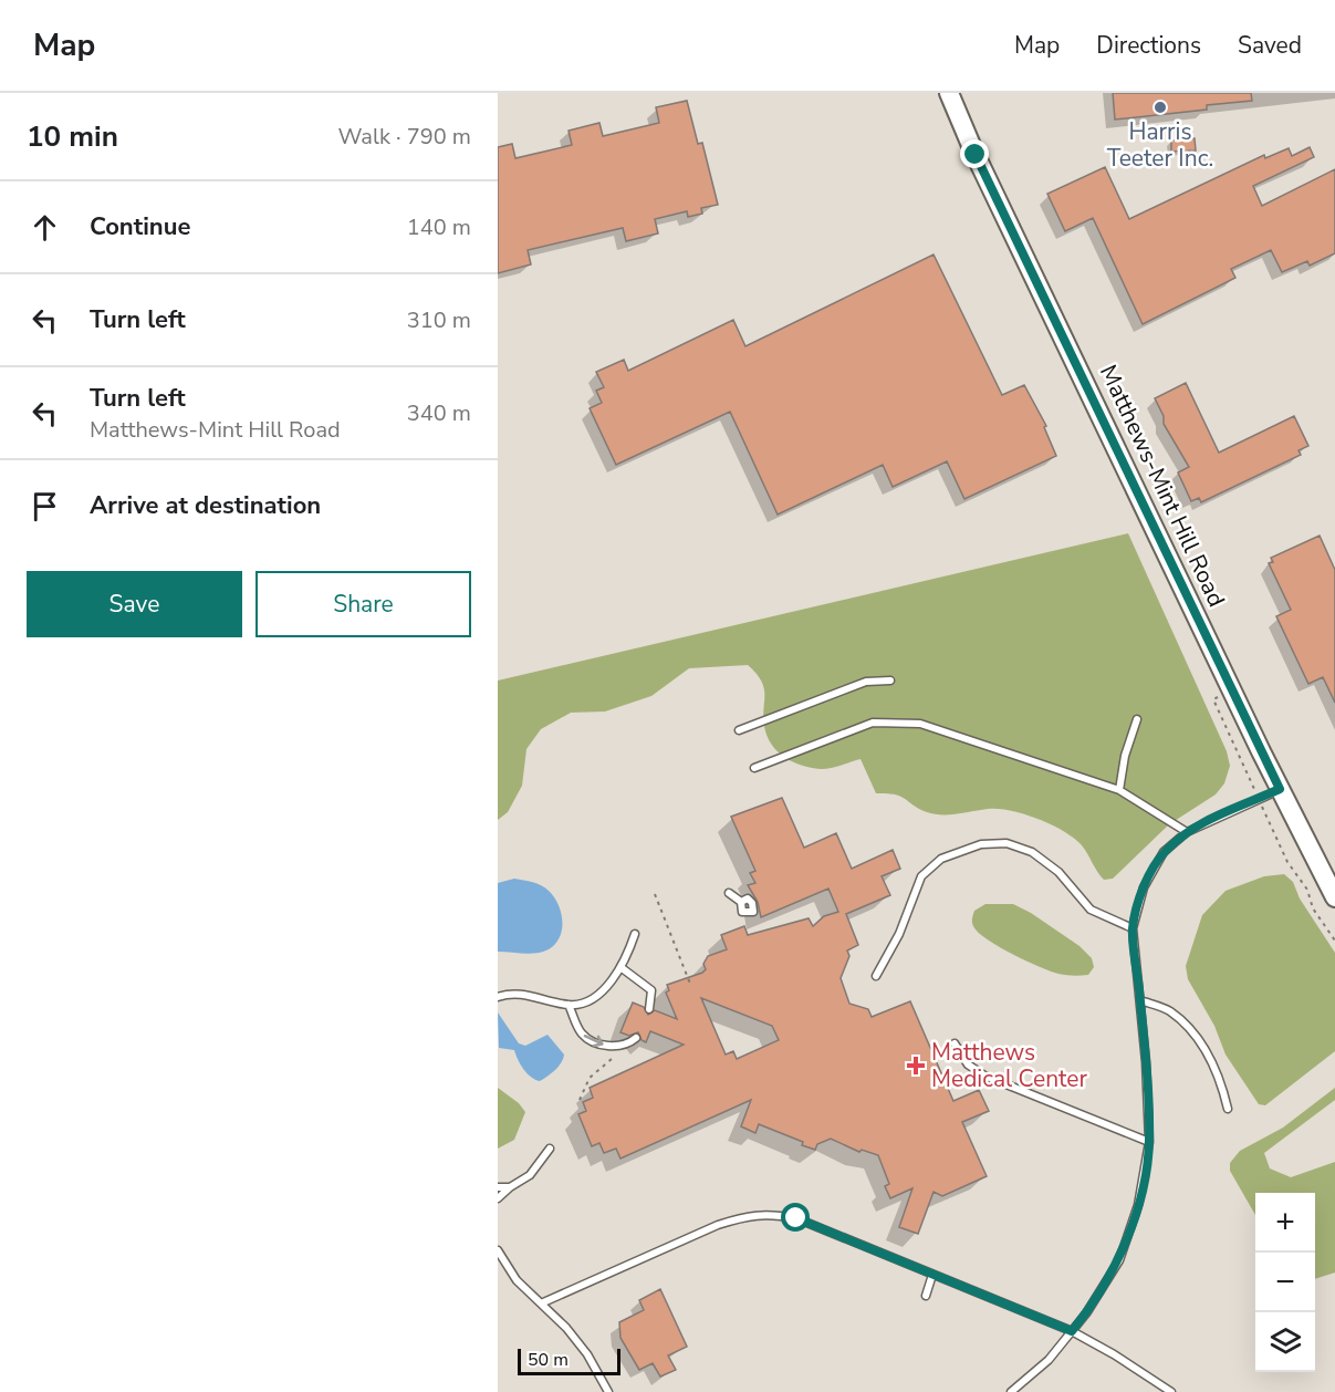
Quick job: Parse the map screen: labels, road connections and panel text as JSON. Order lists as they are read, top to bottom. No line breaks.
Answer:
{"streets":{"main road":["Matthews-Mint Hill Road"]},"places":{"other":["Harris Teeter Inc."],"health":["Matthews Medical Center"]},"scale_bar":"50 m","page":{"header":"Map","nav":["Map","Directions","Saved"],"heading":["10 min","Walk · 790 m"],"list":[["Continue","140 m"],["Turn left","310 m"],["Turn left","Matthews-Mint Hill Road","340 m"],"Arrive at destination"],"buttons":["Save","Share"],"map_buttons":["+","−"],"scale":"50 m"}}
